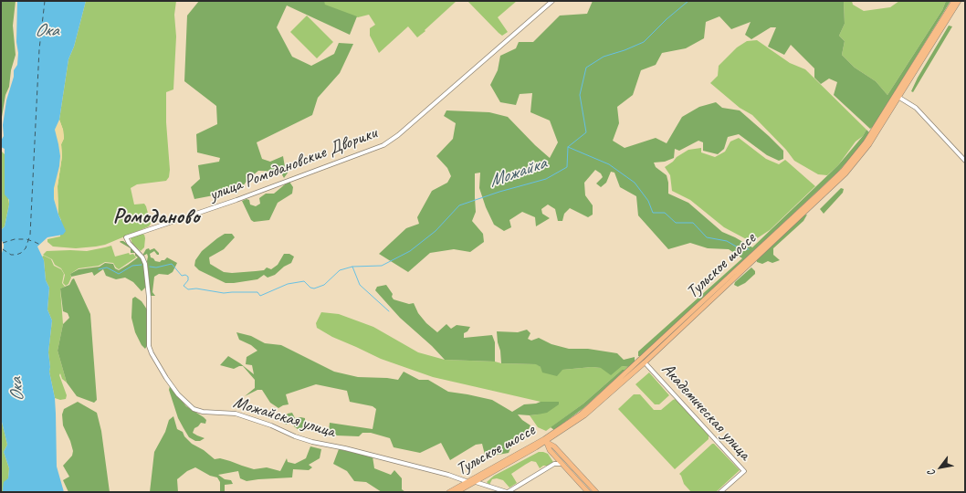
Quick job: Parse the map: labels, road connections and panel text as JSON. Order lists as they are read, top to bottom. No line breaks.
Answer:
{"streets":{"main road":["Тульское шоссе"],"street":["улица Ромодановские Дворики","Академическая улица","Можайская улица"]},"crossings":[["улица Ромодановские Дворики","Можайская улица"],["Тульское шоссе","Академическая улица"],["Тульское шоссе","Можайская улица"]],"districts":["Ромоданово"],"water":["Ока","Можайка"],"north":"bottom left"}
